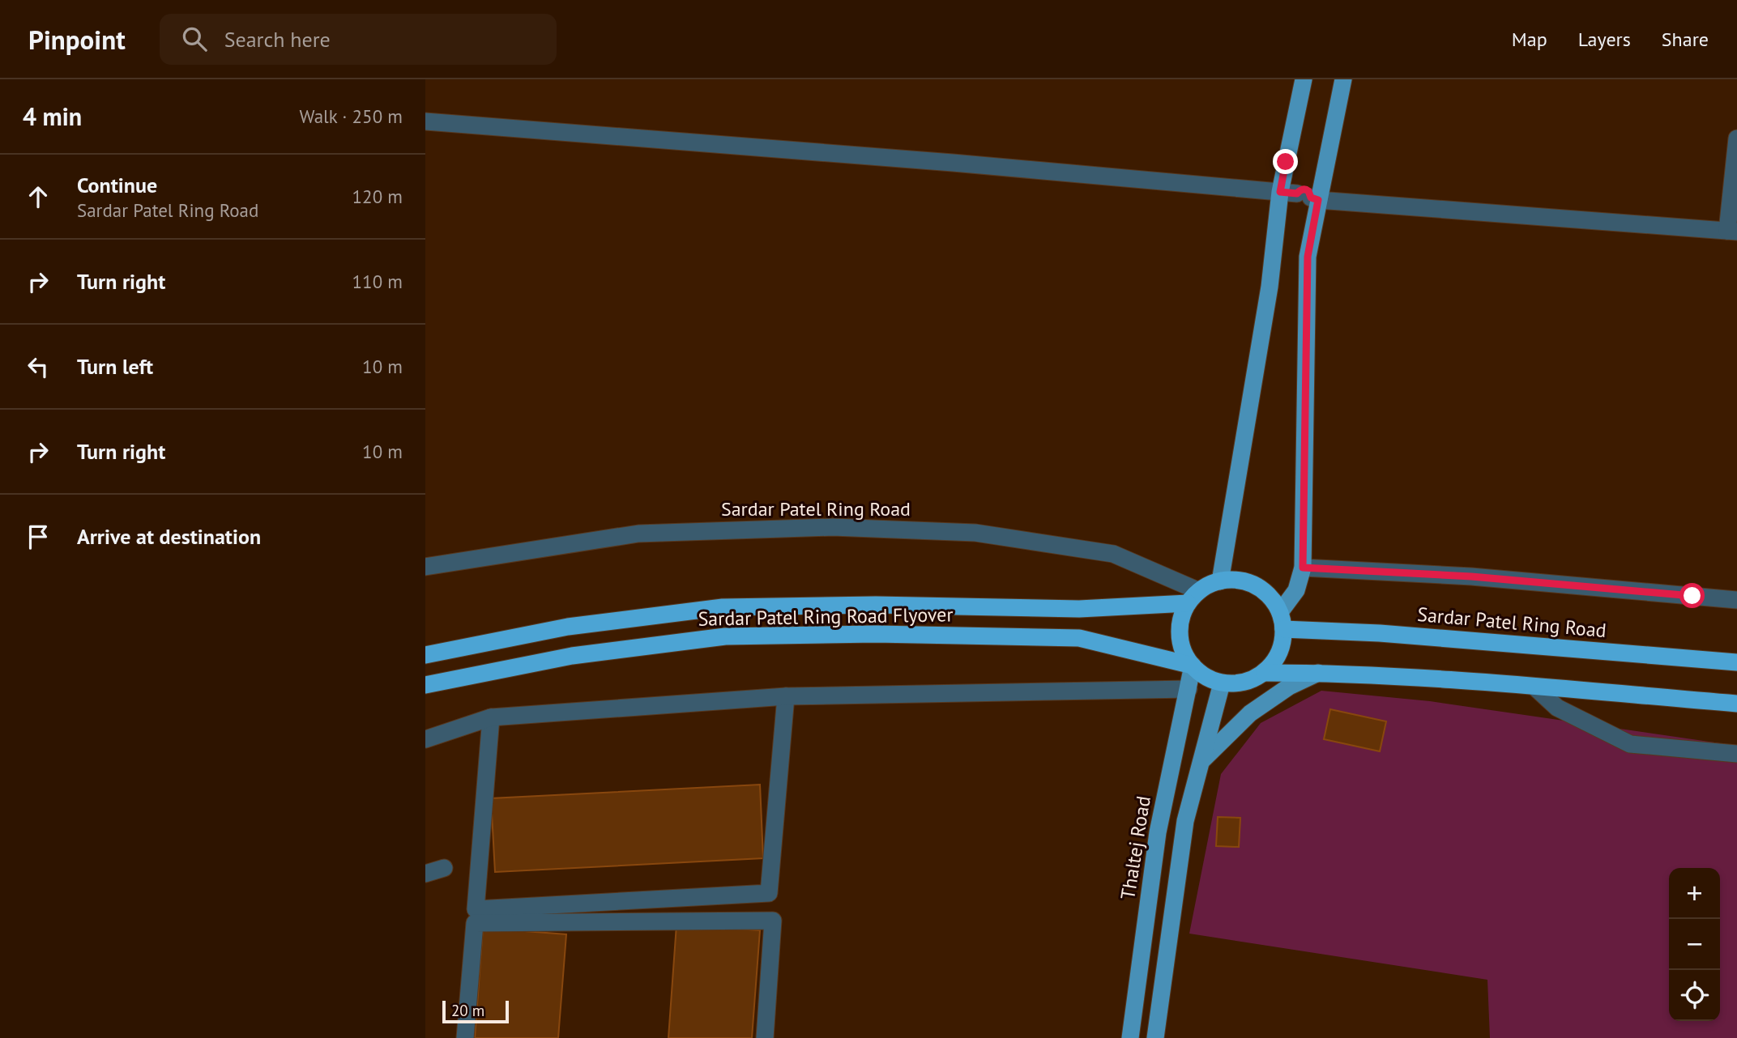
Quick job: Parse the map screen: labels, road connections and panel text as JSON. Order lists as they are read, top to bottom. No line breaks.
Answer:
{"streets":{"highway":["Sardar Patel Ring Road","Sardar Patel Ring Road Flyover"],"main road":["Thaltej Road"]},"crossings":[["Sardar Patel Ring Road","Sardar Patel Ring Road Flyover"],["Sardar Patel Ring Road","Thaltej Road"],["Sardar Patel Ring Road Flyover","Thaltej Road"]],"scale_bar":"20 m","page":{"header":"Pinpoint","search":"Search here","nav":["Map","Layers","Share"],"heading":["4 min","Walk · 250 m"],"list":[["Continue","Sardar Patel Ring Road","120 m"],["Turn right","110 m"],["Turn left","10 m"],["Turn right","10 m"],"Arrive at destination"],"map_buttons":["+","−"],"scale":"20 m"}}
